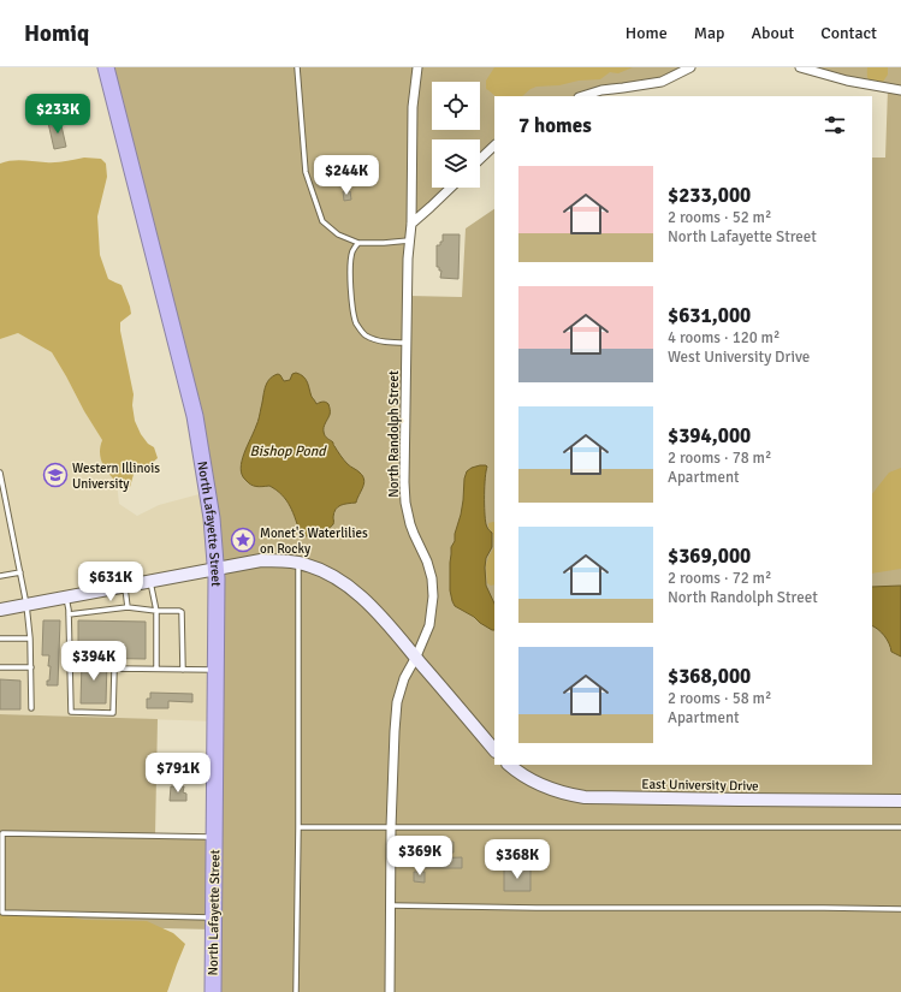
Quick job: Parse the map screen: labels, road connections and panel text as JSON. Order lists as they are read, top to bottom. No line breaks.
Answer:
{"streets":{"highway":["North Lafayette Street"],"main road":["East University Drive"],"street":["North Randolph Street"]},"water":["Bishop Pond"],"places":{"school or university":["Western Illinois University"],"place":["Monet's Waterlilies on Rocky"]},"page":{"header":"Homiq","nav":["Home","Map","About","Contact"],"price":["$233K","$244K","$631K","$394K","$791K","$369K","$368K"],"heading":"7 homes","list":[{"name":"$233,000","note":"2 rooms · 52 m² · North Lafayette Street"},{"name":"$631,000","note":"4 rooms · 120 m² · West University Drive"},{"name":"$394,000","note":"2 rooms · 78 m² · Apartment"},{"name":"$369,000","note":"2 rooms · 72 m² · North Randolph Street"},{"name":"$368,000","note":"2 rooms · 58 m² · Apartment"}]}}
